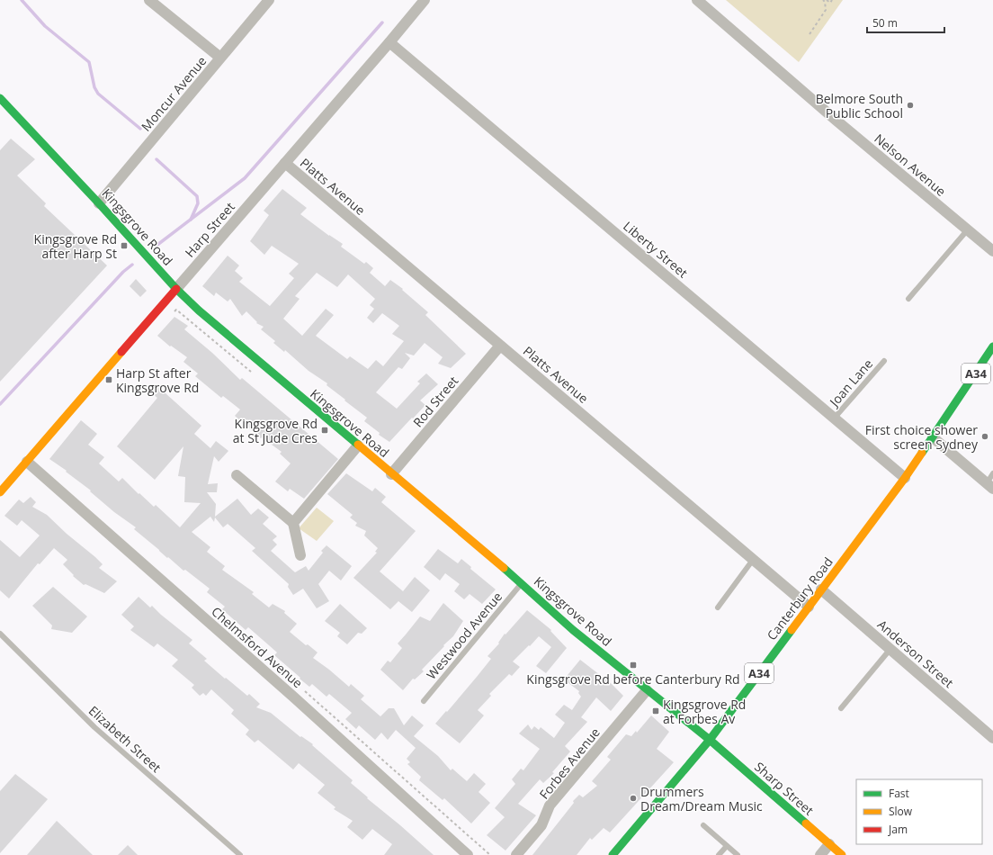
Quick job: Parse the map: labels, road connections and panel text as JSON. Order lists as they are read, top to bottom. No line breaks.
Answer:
{"streets":{"main road":["Kingsgrove Road","Harp Street","A34","Canterbury Road","Sharp Street"],"street":["Moncur Avenue","Nelson Avenue","Platts Avenue","Liberty Street","Rod Street","Chelmsford Avenue","Anderson Street","Forbes Avenue"],"lane":["Joan Lane","Westwood Avenue","Elizabeth Street"]},"crossings":[["Moncur Avenue","Kingsgrove Road"],["Platts Avenue","Harp Street"],["Platts Avenue","Rod Street"],["Platts Avenue","Canterbury Road"],["Kingsgrove Road","Harp Street"],["Kingsgrove Road","Rod Street"],["Kingsgrove Road","Canterbury Road"],["Kingsgrove Road","Westwood Avenue"],["Kingsgrove Road","Forbes Avenue"],["Kingsgrove Road","Sharp Street"],["Harp Street","Liberty Street"],["Harp Street","Chelmsford Avenue"],["Liberty Street","Joan Lane"],["Liberty Street","Canterbury Road"],["Canterbury Road","Anderson Street"],["Canterbury Road","Sharp Street"]],"places":{"other":["Belmore South Public School","First choice shower screen Sydney","Drummers Dream/Dream Music"],"transit":["Kingsgrove Rd after Harp St","Harp St after Kingsgrove Rd","Kingsgrove Rd at St Jude Cres","Kingsgrove Rd before Canterbury Rd","Kingsgrove Rd at Forbes Av"]},"legend":["Fast","Slow","Jam"],"scale_bar":"50 m"}
